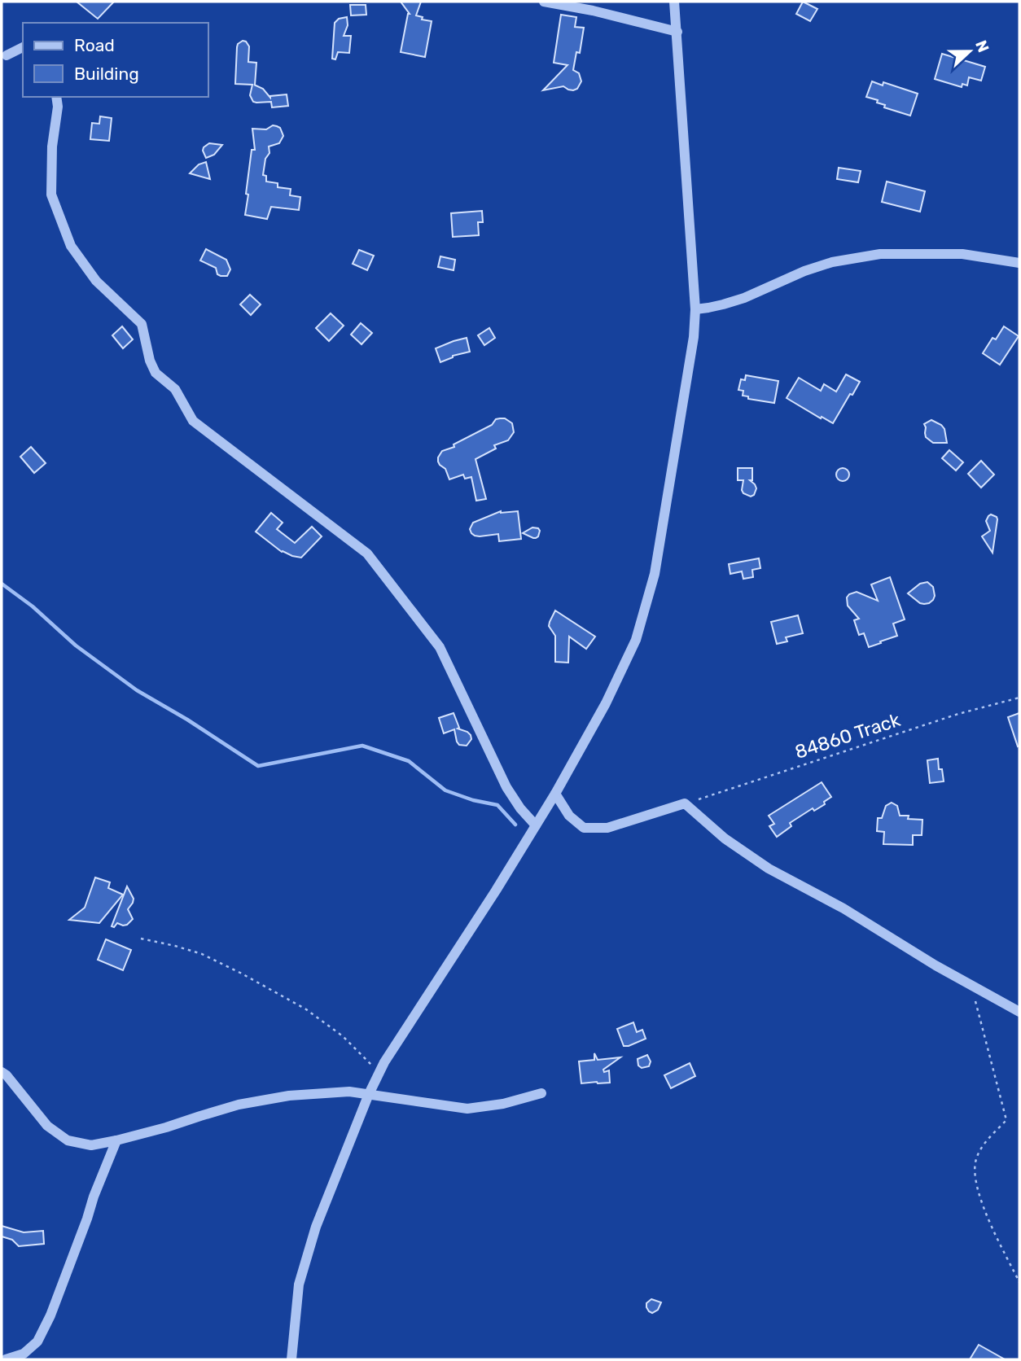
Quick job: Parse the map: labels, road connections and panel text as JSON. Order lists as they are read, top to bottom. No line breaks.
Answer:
{"streets":{"path":["84860 Track"]},"legend":["Road","Building"],"north":"right"}
